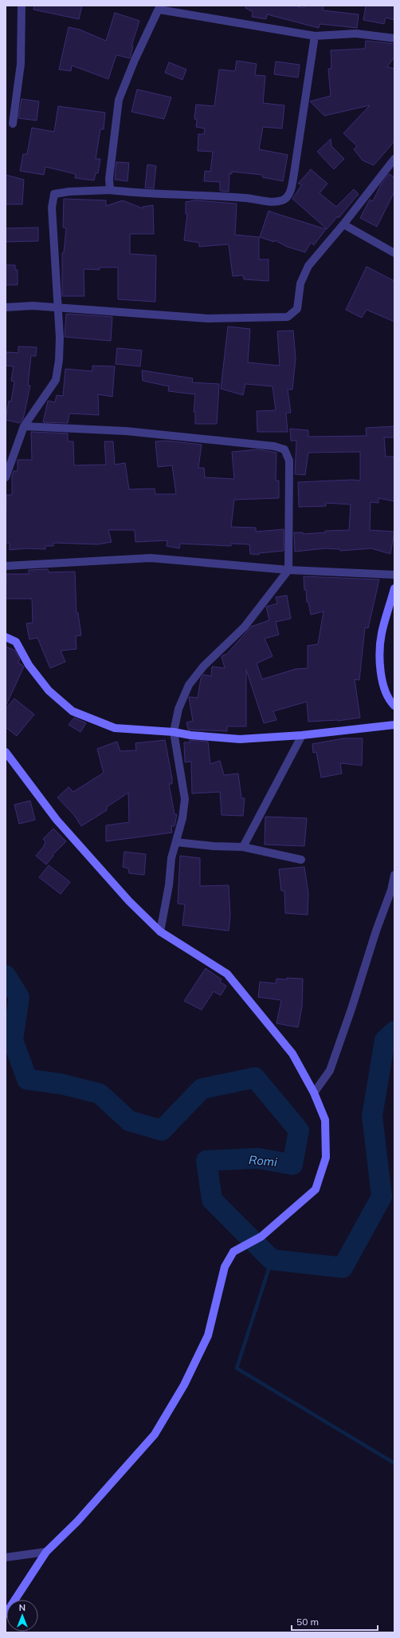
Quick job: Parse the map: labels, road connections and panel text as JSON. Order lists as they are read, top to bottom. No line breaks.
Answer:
{"water":["Romi"],"scale_bar":"50 m","north":"top"}
